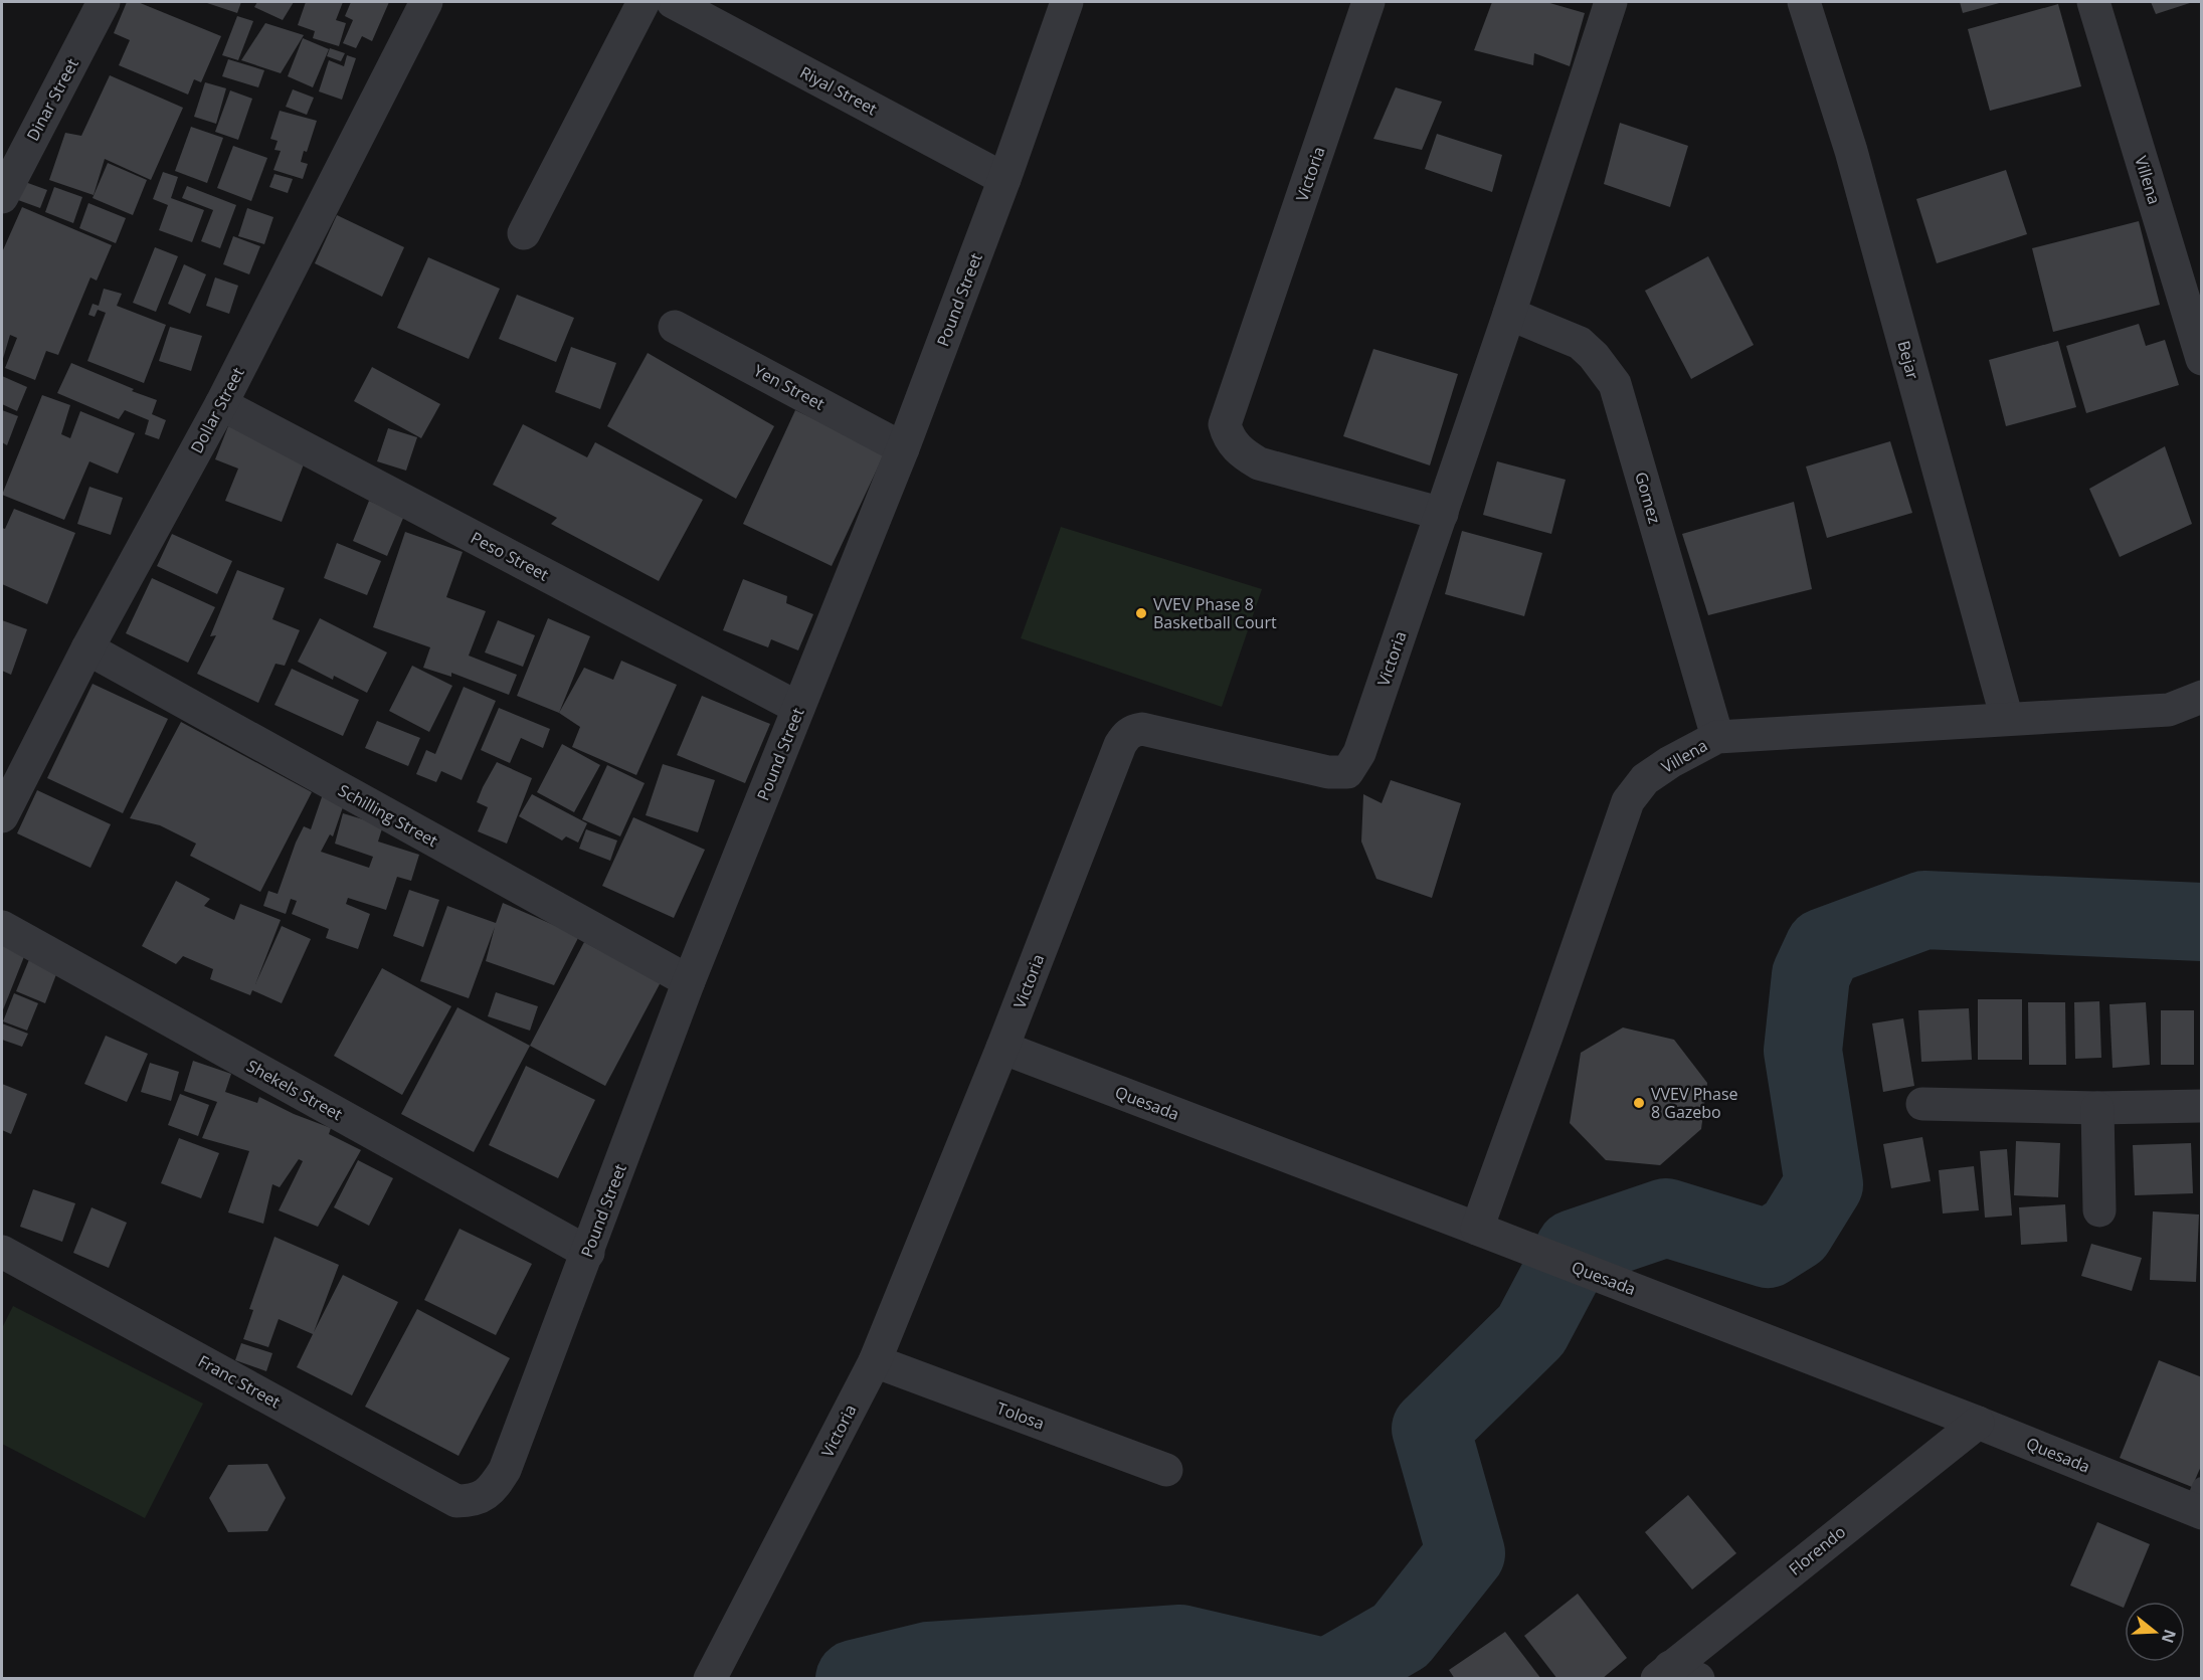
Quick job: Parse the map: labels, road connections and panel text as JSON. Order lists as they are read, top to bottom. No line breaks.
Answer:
{"streets":{"street":["Riyal Street","Dinar Street","Victoria","Villena","Pound Street","Bejar","Yen Street","Dollar Street","Gomez","Peso Street","Schilling Street","Shekels Street","Quesada","Franc Street","Tolosa","Florendo"]},"crossings":[["Riyal Street","Pound Street"],["Victoria","Gomez"],["Victoria","Quesada"],["Victoria","Tolosa"],["Villena","Bejar"],["Villena","Gomez"],["Villena","Quesada"],["Pound Street","Yen Street"],["Pound Street","Peso Street"],["Pound Street","Schilling Street"],["Pound Street","Shekels Street"],["Pound Street","Franc Street"],["Dollar Street","Peso Street"],["Dollar Street","Schilling Street"],["Quesada","Florendo"]],"places":["VVEV Phase 8 Basketball Court","VVEV Phase 8 Gazebo"],"north":"right"}
